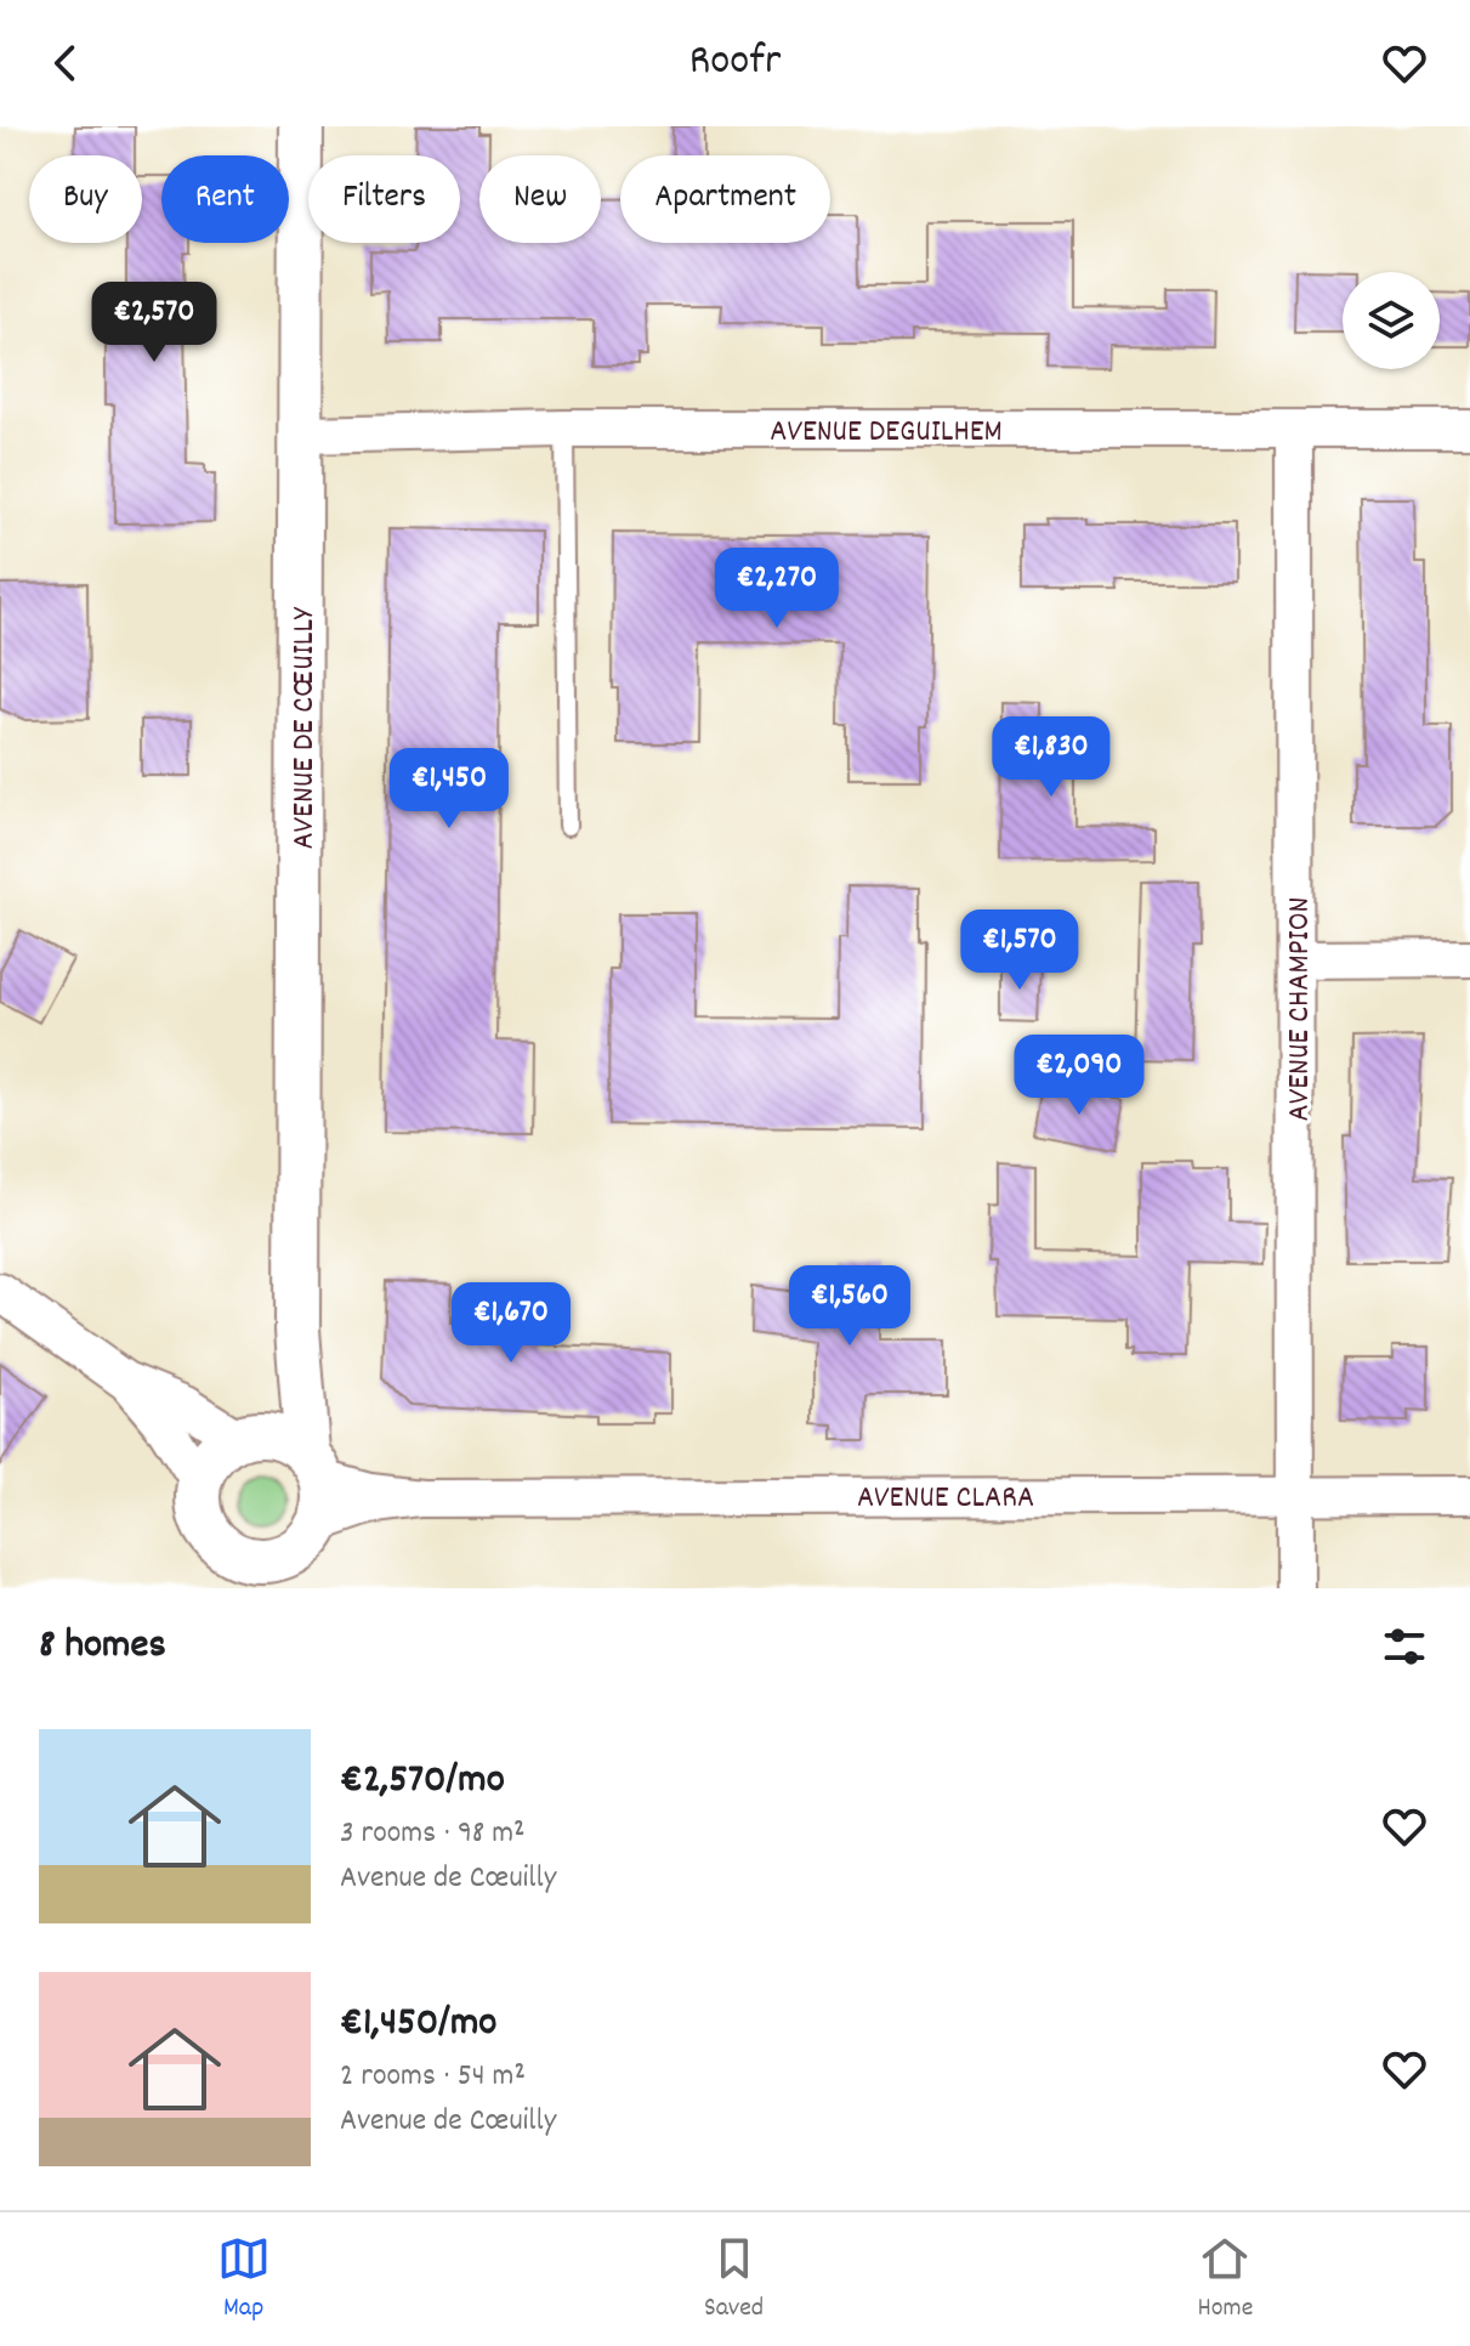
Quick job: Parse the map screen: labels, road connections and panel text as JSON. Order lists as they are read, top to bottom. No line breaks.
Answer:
{"streets":{"street":["AVENUE DEGUILHEM","AVENUE DE CŒUILLY","AVENUE CHAMPION","AVENUE CLARA"]},"crossings":[["AVENUE DEGUILHEM","AVENUE DE CŒUILLY"],["AVENUE DEGUILHEM","AVENUE CHAMPION"],["AVENUE DE CŒUILLY","AVENUE CLARA"],["AVENUE CHAMPION","AVENUE CLARA"]],"page":{"header":"Roofr","chip":["Buy","Rent","Filters","New","Apartment"],"price":["€2,570","€2,270","€1,830","€1,450","€1,570","€2,090","€1,560","€1,670"],"heading":"8 homes","list":[{"name":"€2,570/mo","note":"3 rooms · 98 m² · Avenue de Cœuilly"},{"name":"€1,450/mo","note":"2 rooms · 54 m² · Avenue de Cœuilly"}],"tabs":["Map","Saved","Home"]}}
